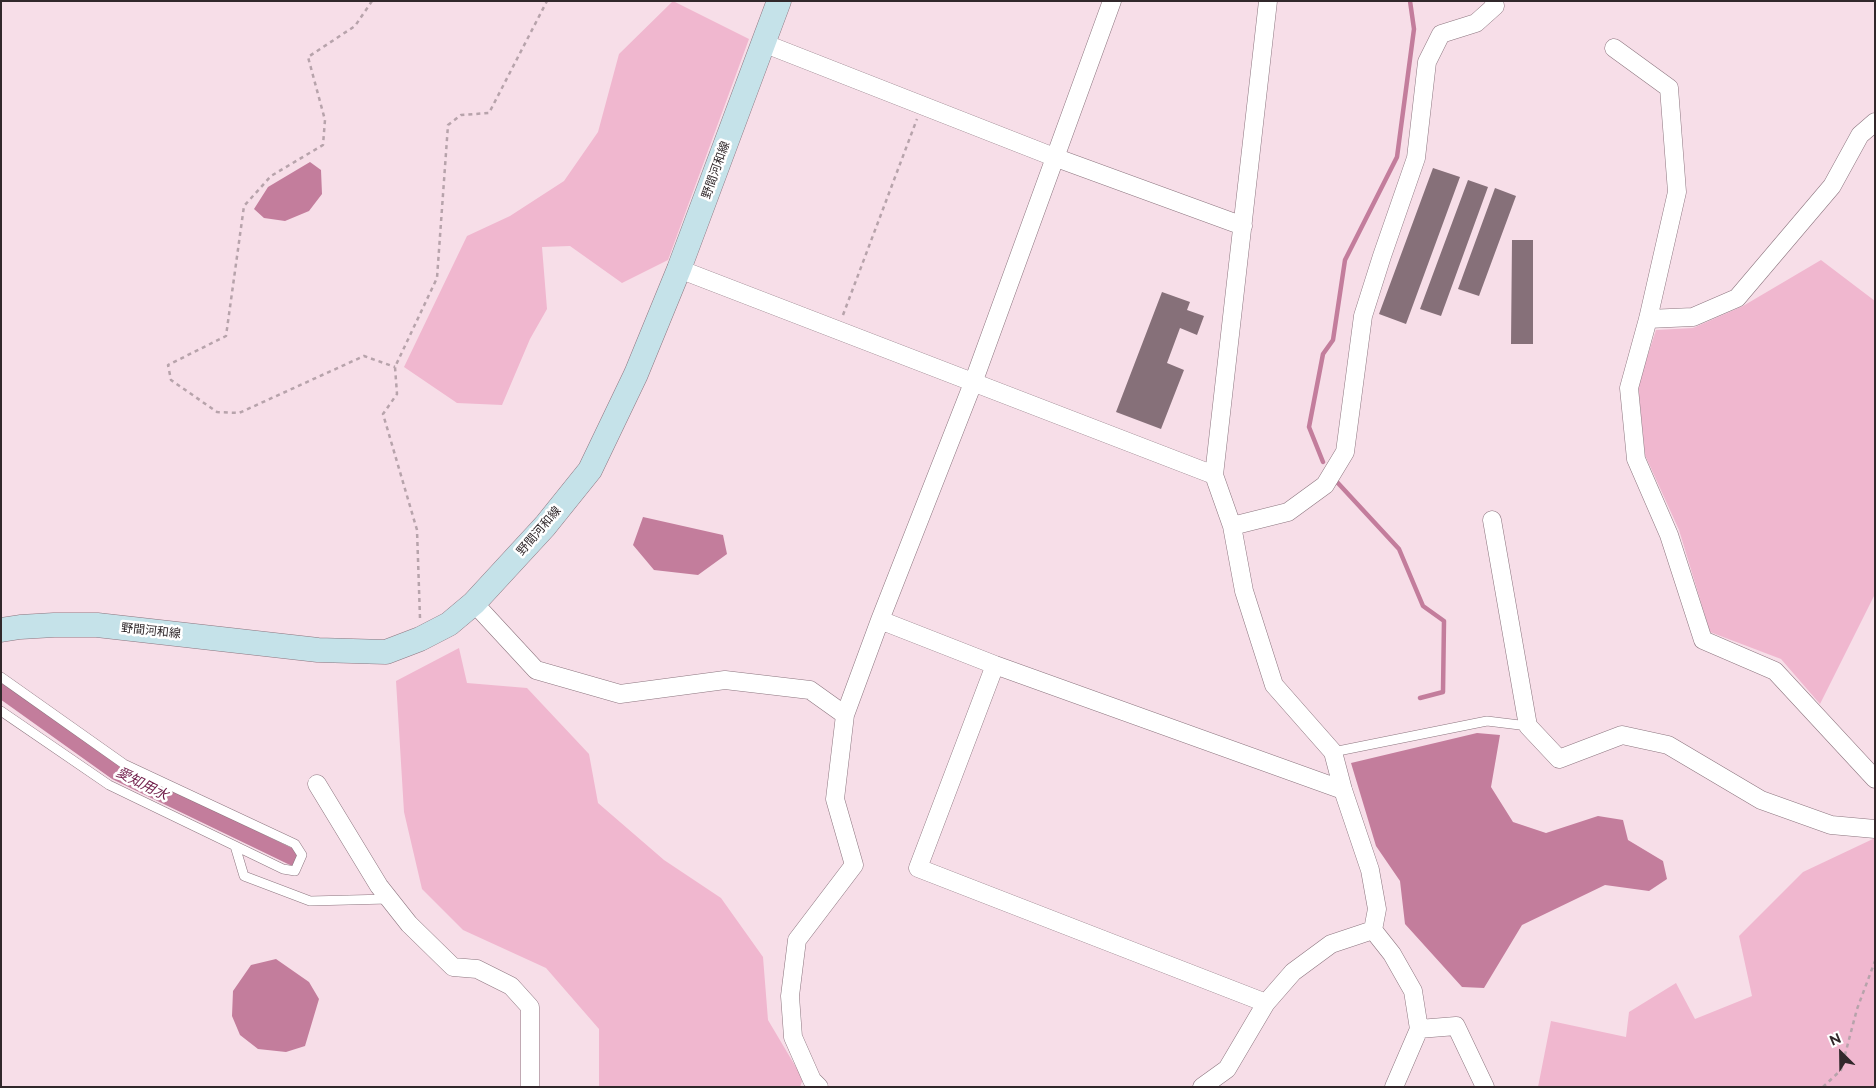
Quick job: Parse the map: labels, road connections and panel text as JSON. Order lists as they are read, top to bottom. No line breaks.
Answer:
{"streets":{"main road":["野間河和線"]},"water":["愛知用水"],"north":"top left"}
